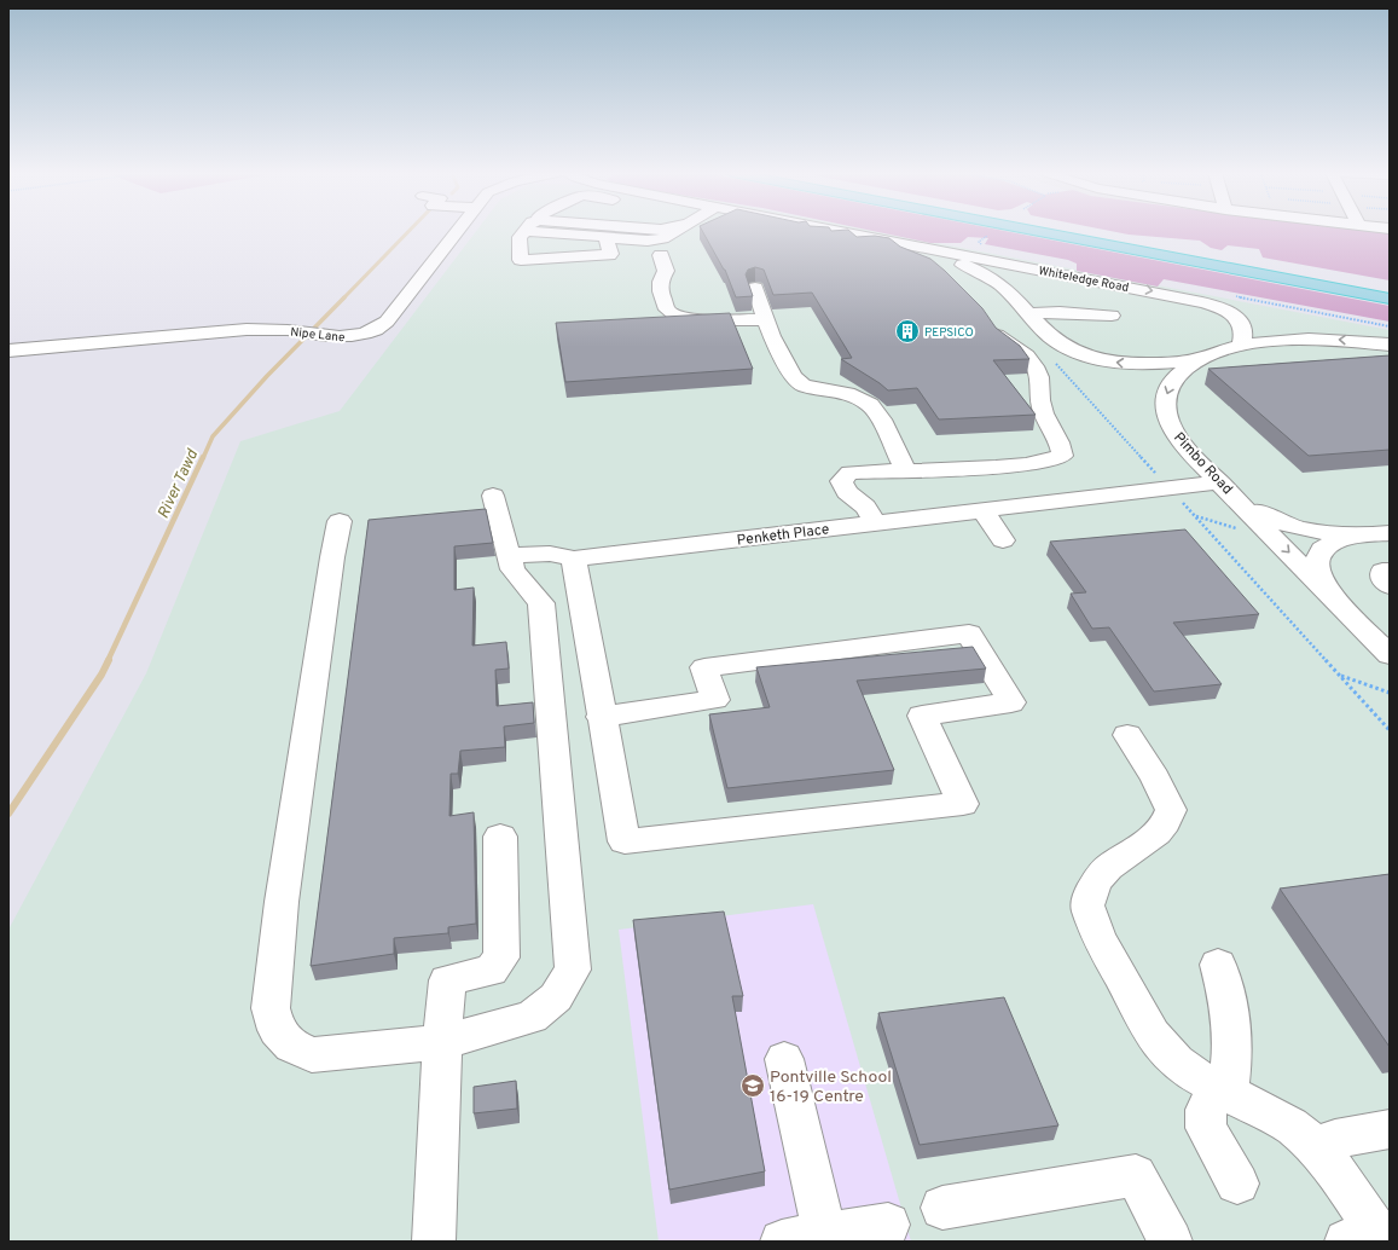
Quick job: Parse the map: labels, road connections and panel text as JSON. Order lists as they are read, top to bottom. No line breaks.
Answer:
{"streets":{"street":["Whiteledge Road","Nipe Lane","Pimbo Road","Penketh Place"]},"crossings":[["Whiteledge Road","Pimbo Road"],["Pimbo Road","Penketh Place"]],"water":["River Tawd"],"places":{"building":["PEPSICO"],"school or university":["Pontville School 16-19 Centre"]}}
